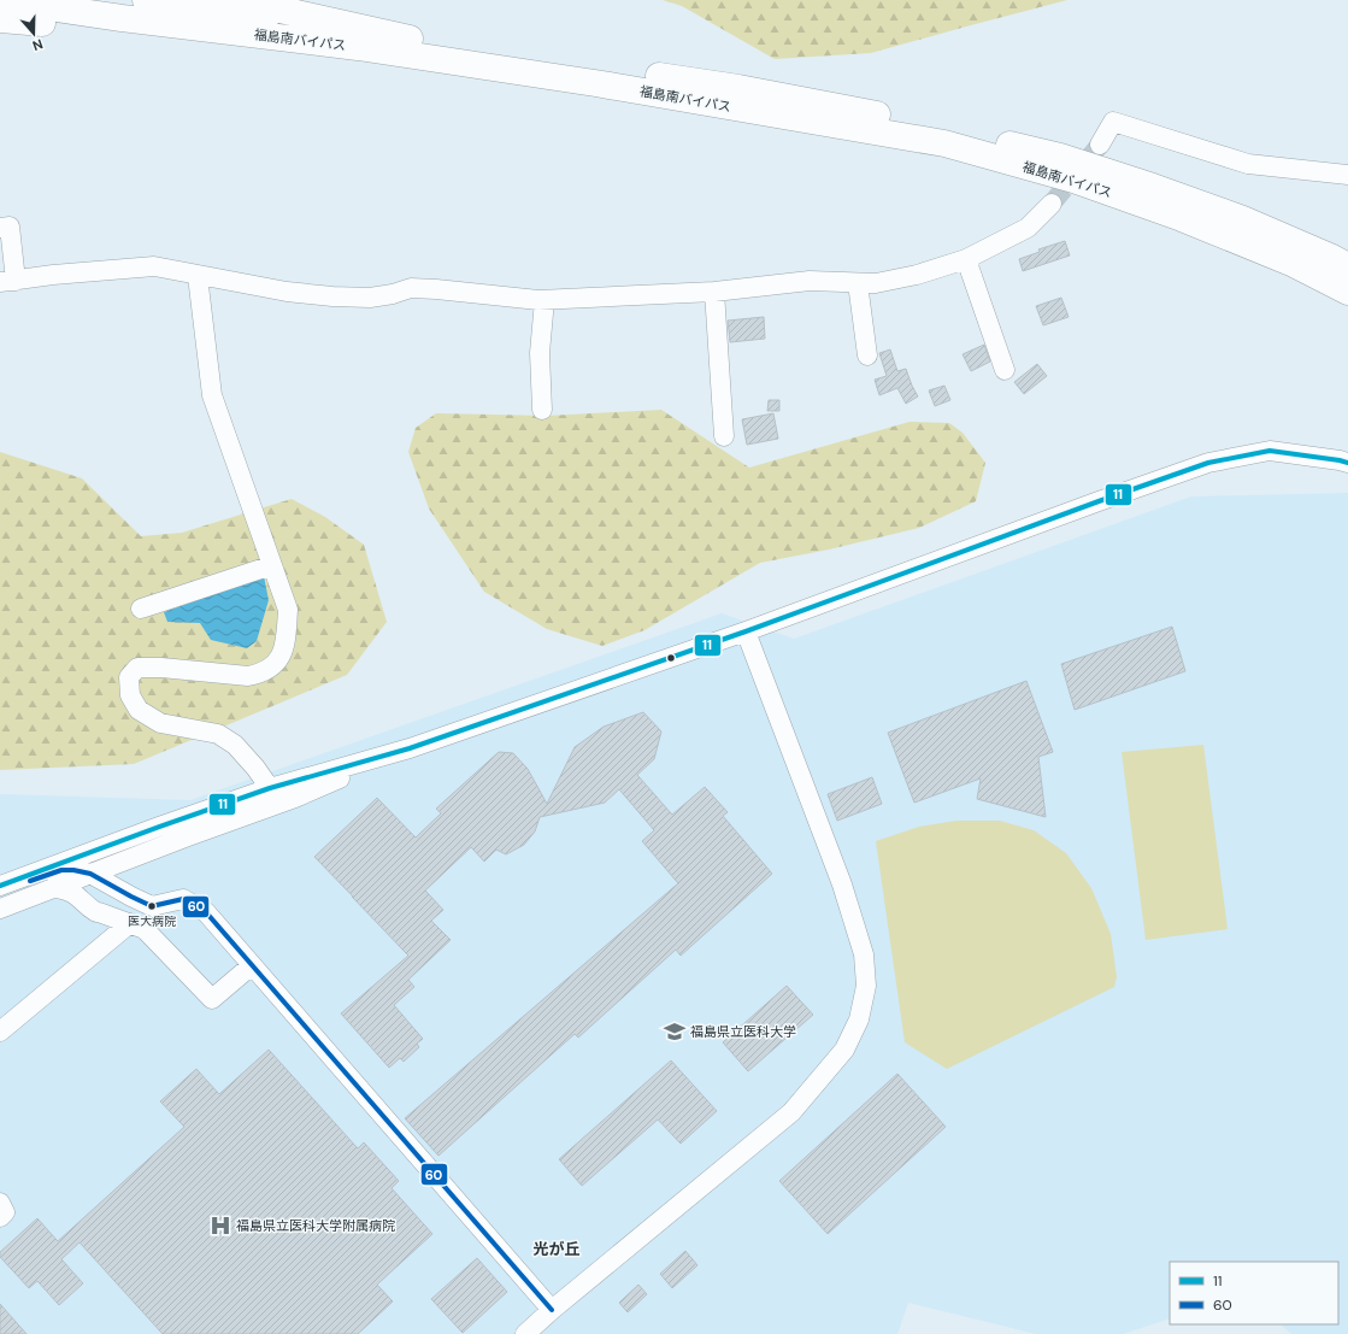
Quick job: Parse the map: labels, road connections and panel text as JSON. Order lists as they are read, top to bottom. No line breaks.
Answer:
{"streets":{"highway":["福島南バイパス"]},"districts":["光が丘"],"places":{"other":["医大病院"],"school or university":["福島県立医科大学"],"hospital":["福島県立医科大学附属病院"]},"lines":["transit line 11","transit line 60"],"legend":["11","60"],"north":"bottom"}
